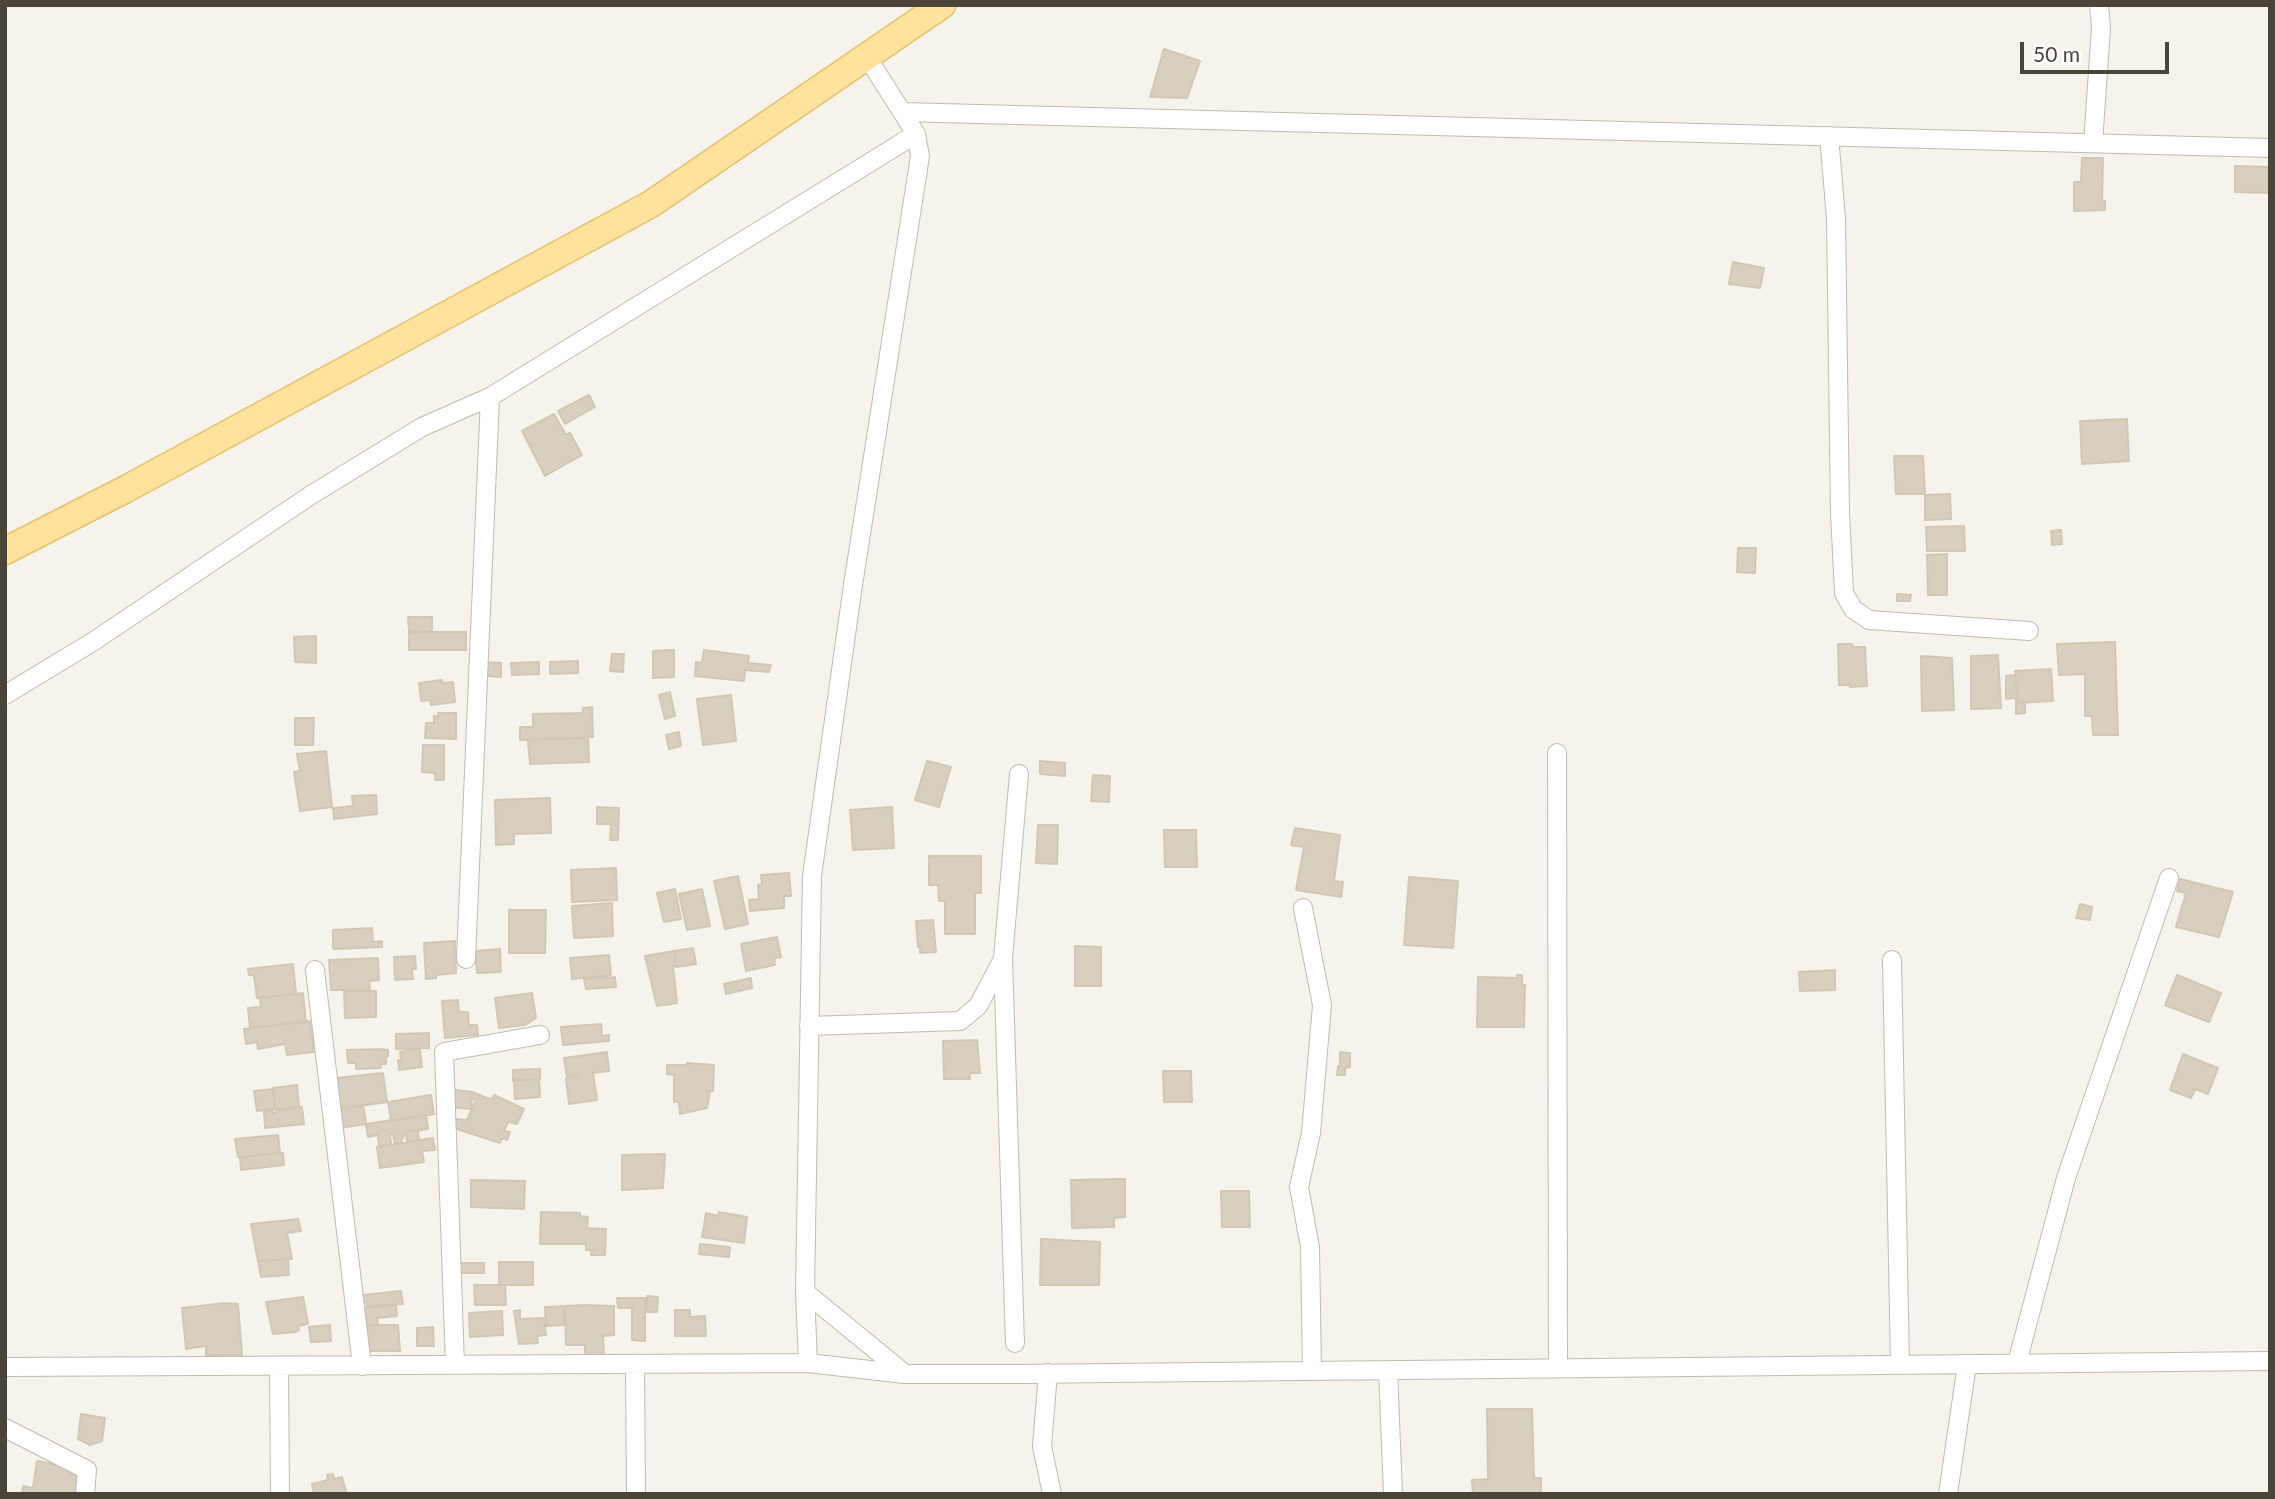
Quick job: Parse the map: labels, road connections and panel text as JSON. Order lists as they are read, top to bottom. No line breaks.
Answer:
{"scale_bar":"50 m"}
